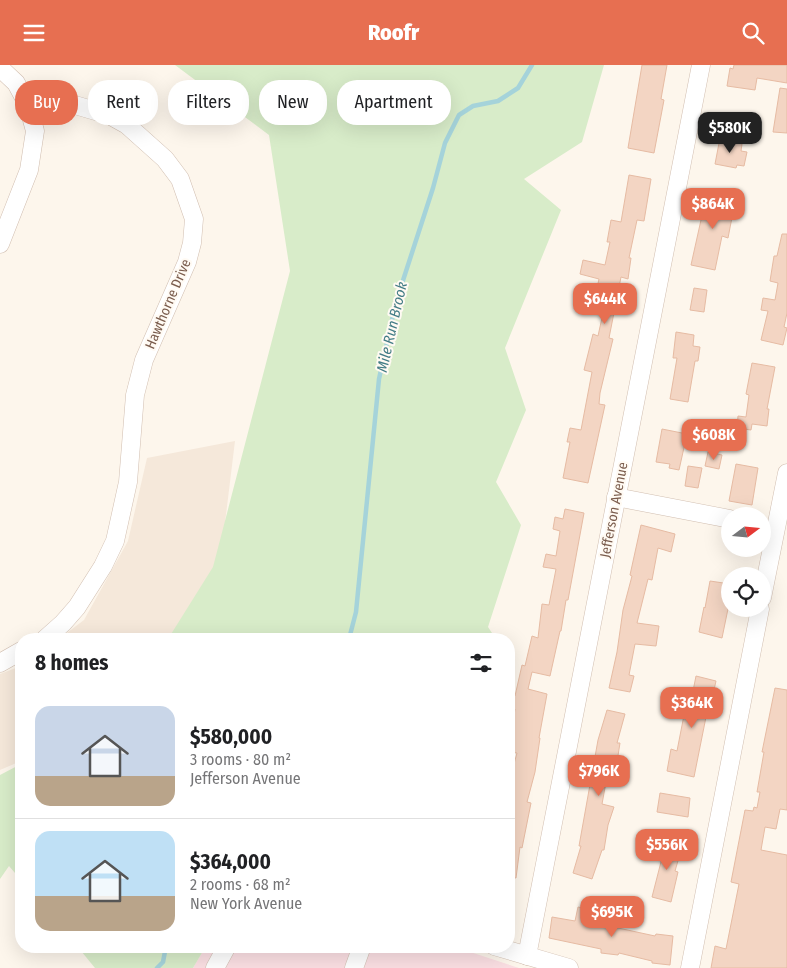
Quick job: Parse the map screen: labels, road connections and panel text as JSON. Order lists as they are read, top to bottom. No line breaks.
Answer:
{"streets":{"street":["Hawthorne Drive","Jefferson Avenue"]},"water":["Mile Run Brook"],"north":"right","page":{"header":"Roofr","chip":["Buy","Rent","Filters","New","Apartment"],"price":["$580K","$864K","$644K","$608K","$364K","$796K","$556K","$695K"],"heading":"8 homes","list":[{"name":"$580,000","note":"3 rooms · 80 m² · Jefferson Avenue"},{"name":"$364,000","note":"2 rooms · 68 m² · New York Avenue"}]}}
